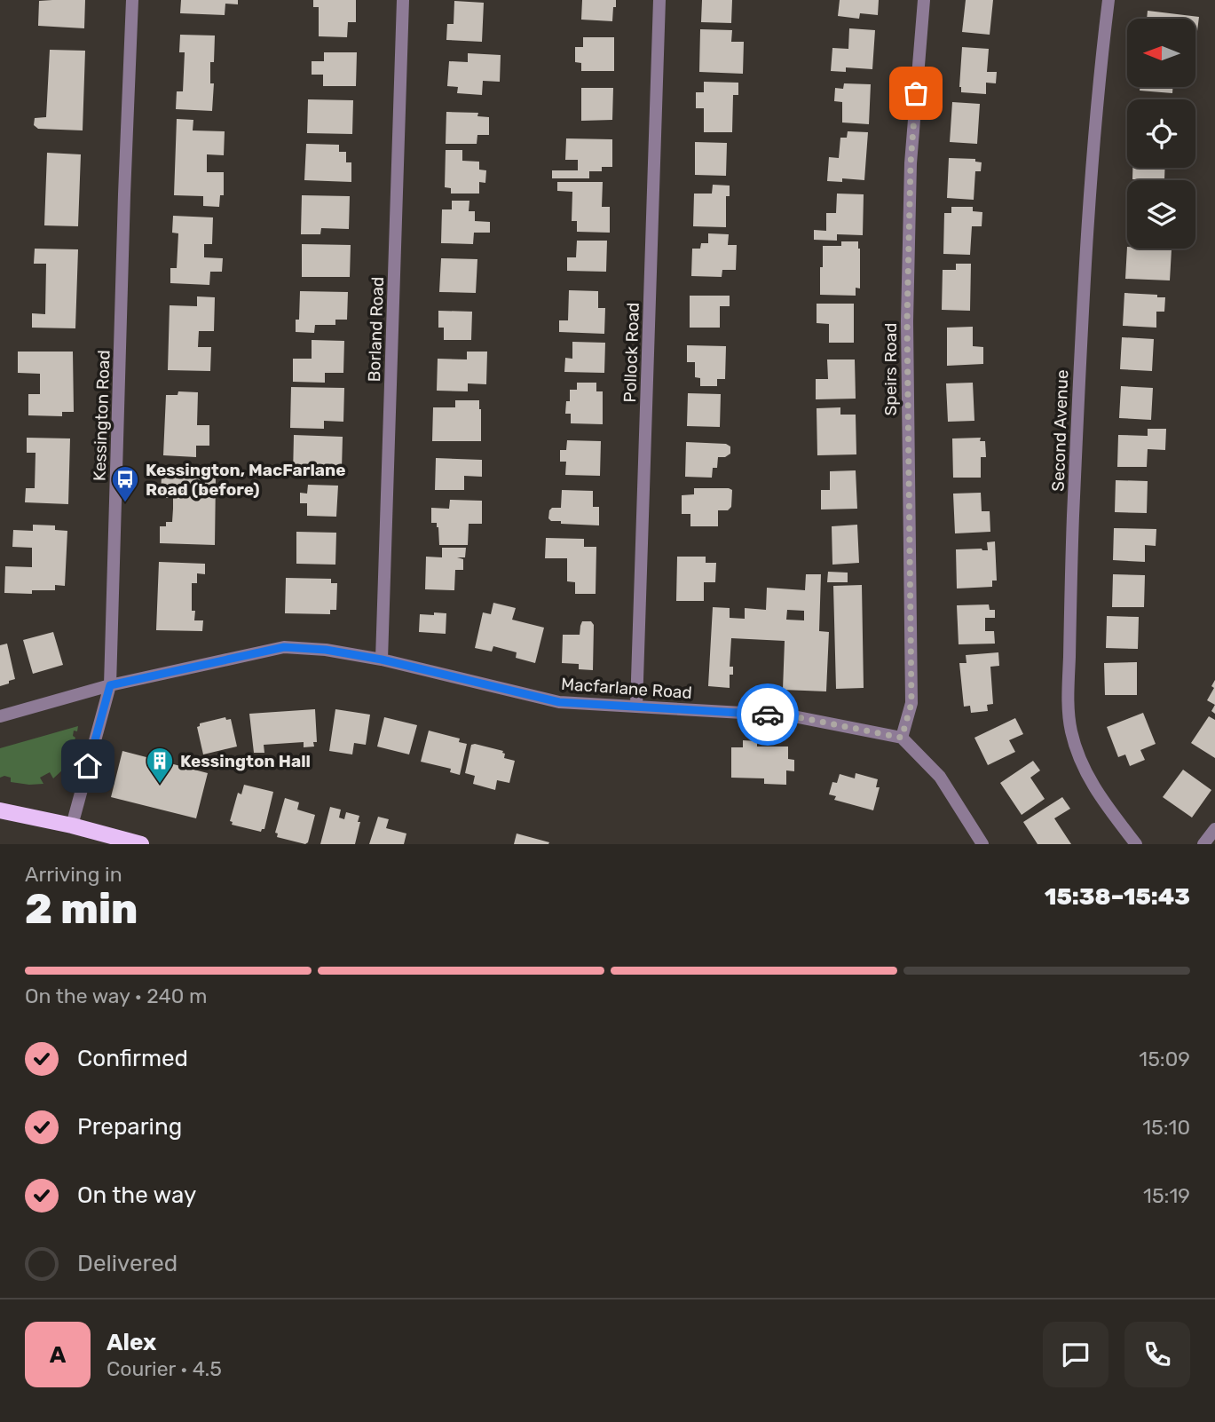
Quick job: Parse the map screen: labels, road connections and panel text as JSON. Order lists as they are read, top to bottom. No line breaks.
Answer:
{"streets":{"street":["Borland Road","Pollock Road","Speirs Road","Kessington Road","Second Avenue","Macfarlane Road"]},"crossings":[["Borland Road","Macfarlane Road"],["Pollock Road","Macfarlane Road"],["Speirs Road","Macfarlane Road"],["Kessington Road","Macfarlane Road"]],"places":{"bus stop":["Kessington, MacFarlane Road (before)"],"building":["Kessington Hall"]},"north":"left","page":{"heading":["2 min","Arriving in","15:38–15:43"],"panel":["Alex","Courier · 4.5"],"bar":"On the way · 240 m","list":[["Confirmed","15:09"],["Preparing","15:10"],["On the way","15:19"],"Delivered"],"round":"A"}}
